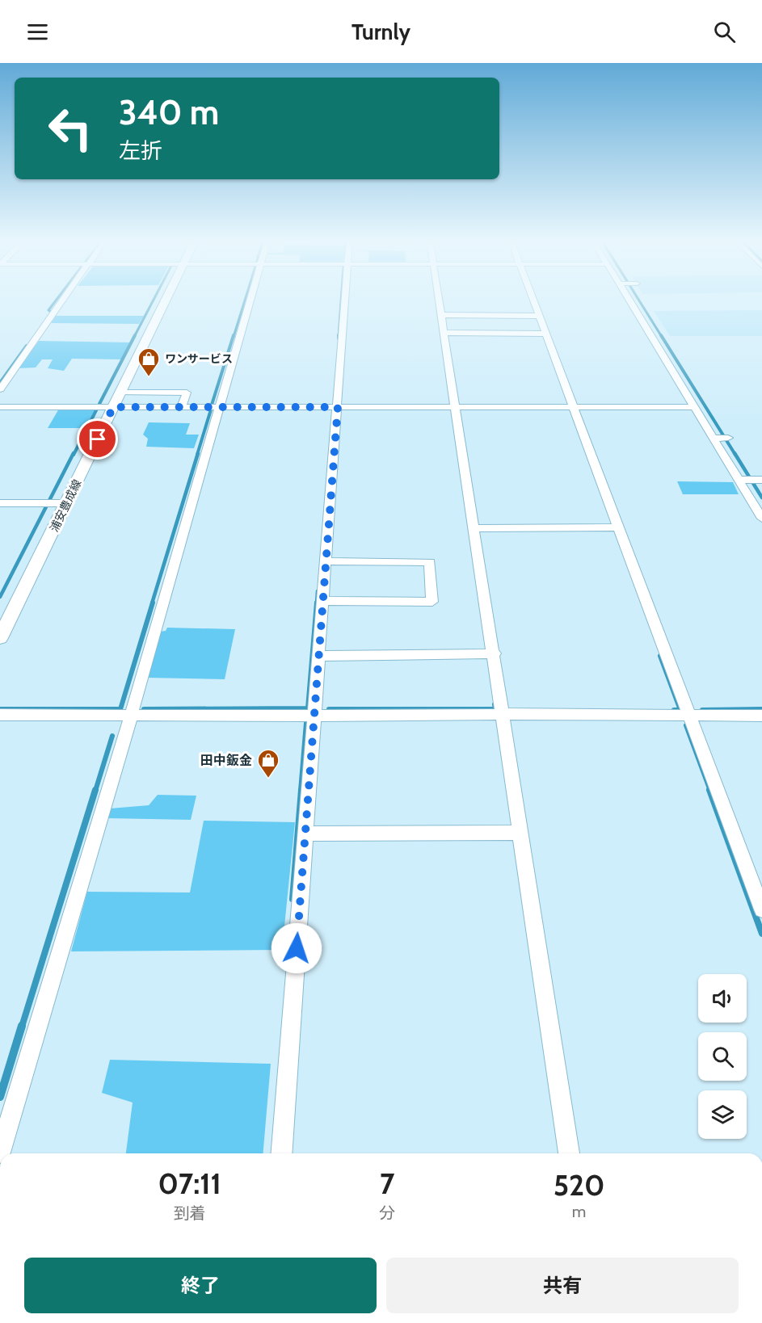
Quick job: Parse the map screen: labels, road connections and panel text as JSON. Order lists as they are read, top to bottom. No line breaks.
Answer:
{"streets":{"main road":["浦安豊成線"]},"places":{"shop":["ワンサービス","田中鈑金"]},"page":{"header":"Turnly","turn":["340 m","左折"],"eta":["07:11","到着","7","分","520","m"],"buttons":["終了","共有"]}}
